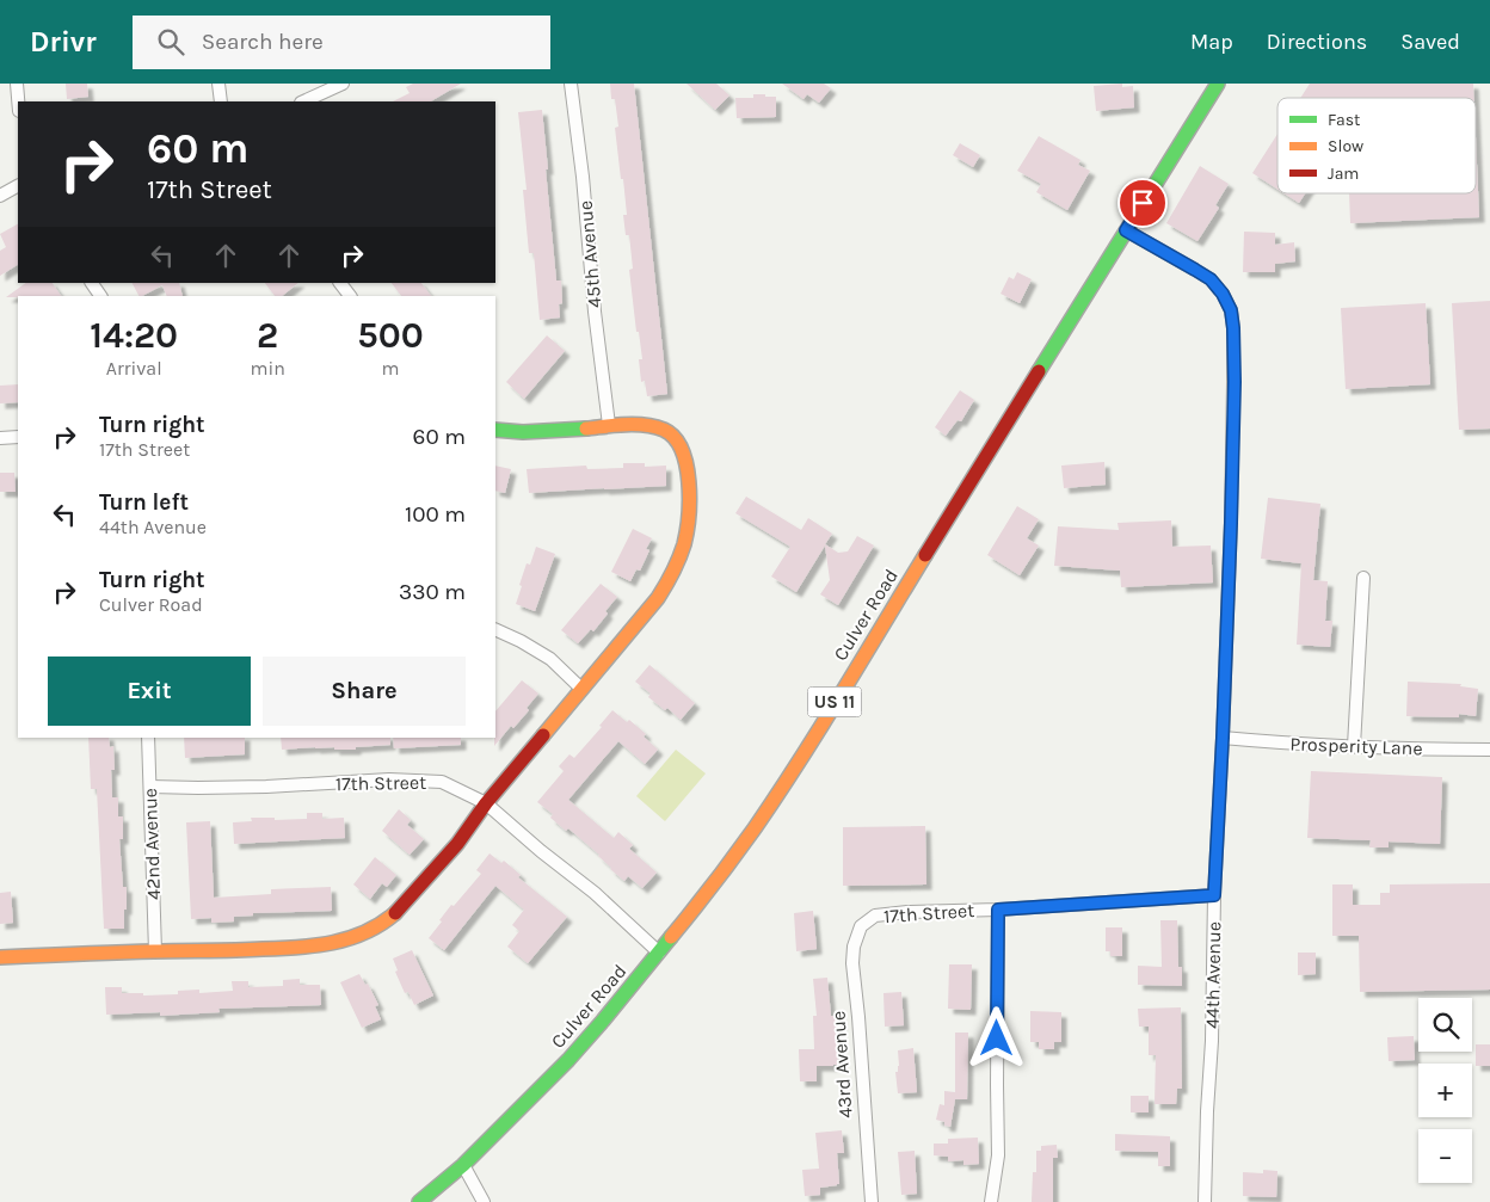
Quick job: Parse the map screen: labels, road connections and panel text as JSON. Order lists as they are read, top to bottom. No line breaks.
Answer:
{"streets":{"main road":["Culver Road","US 11"],"street":["45th Avenue","Prosperity Lane","17th Street","42nd Avenue","44th Avenue","43rd Avenue"]},"crossings":[["Culver Road","17th Street"],["Culver Road","44th Avenue"],["Prosperity Lane","44th Avenue"],["17th Street","42nd Avenue"],["17th Street","44th Avenue"],["17th Street","43rd Avenue"]],"legend":["Fast","Slow","Jam"],"page":{"header":"Drivr","search":"Search here","nav":["Map","Directions","Saved"],"turn":["60 m","17th Street"],"eta":["14:20","Arrival","2","min","500","m"],"list":[{"name":"Turn right","note":"17th Street","value":"60 m"},{"name":"Turn left","note":"44th Avenue","value":"100 m"},{"name":"Turn right","note":"Culver Road","value":"330 m"}],"buttons":["Exit","Share"],"map_buttons":["+","−"]}}
